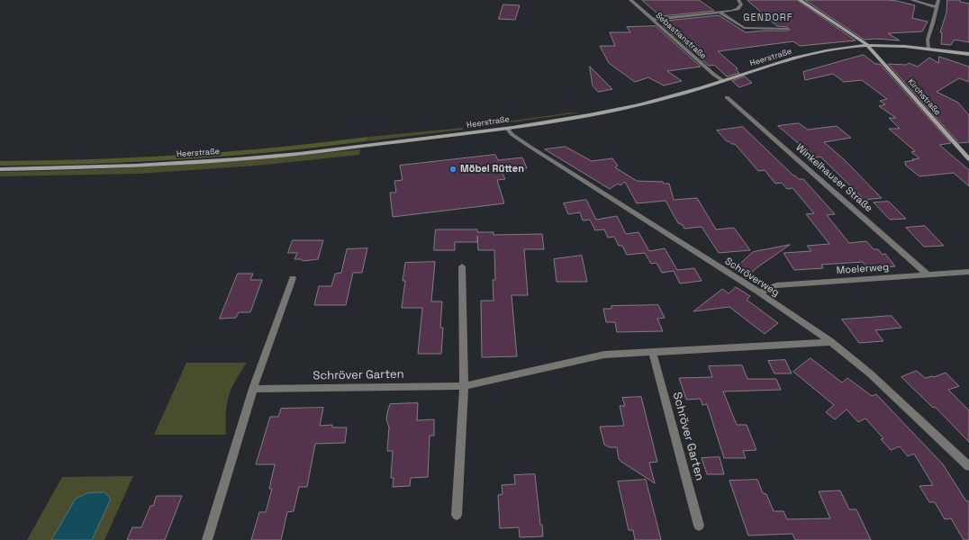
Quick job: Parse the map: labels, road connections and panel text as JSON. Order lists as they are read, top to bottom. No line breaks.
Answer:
{"streets":{"main road":["Heerstraße","Kirchstraße"],"street":["Sebastianstraße","Winkelhauser Straße","Moelerweg","Schröverweg","Schröver Garten"]},"crossings":[["Sebastianstraße","Heerstraße"],["Heerstraße","Kirchstraße"],["Heerstraße","Schröverweg"],["Winkelhauser Straße","Moelerweg"],["Moelerweg","Schröverweg"],["Schröverweg","Schröver Garten"]],"districts":["GENDORF"],"places":["Möbel Rütten"]}
